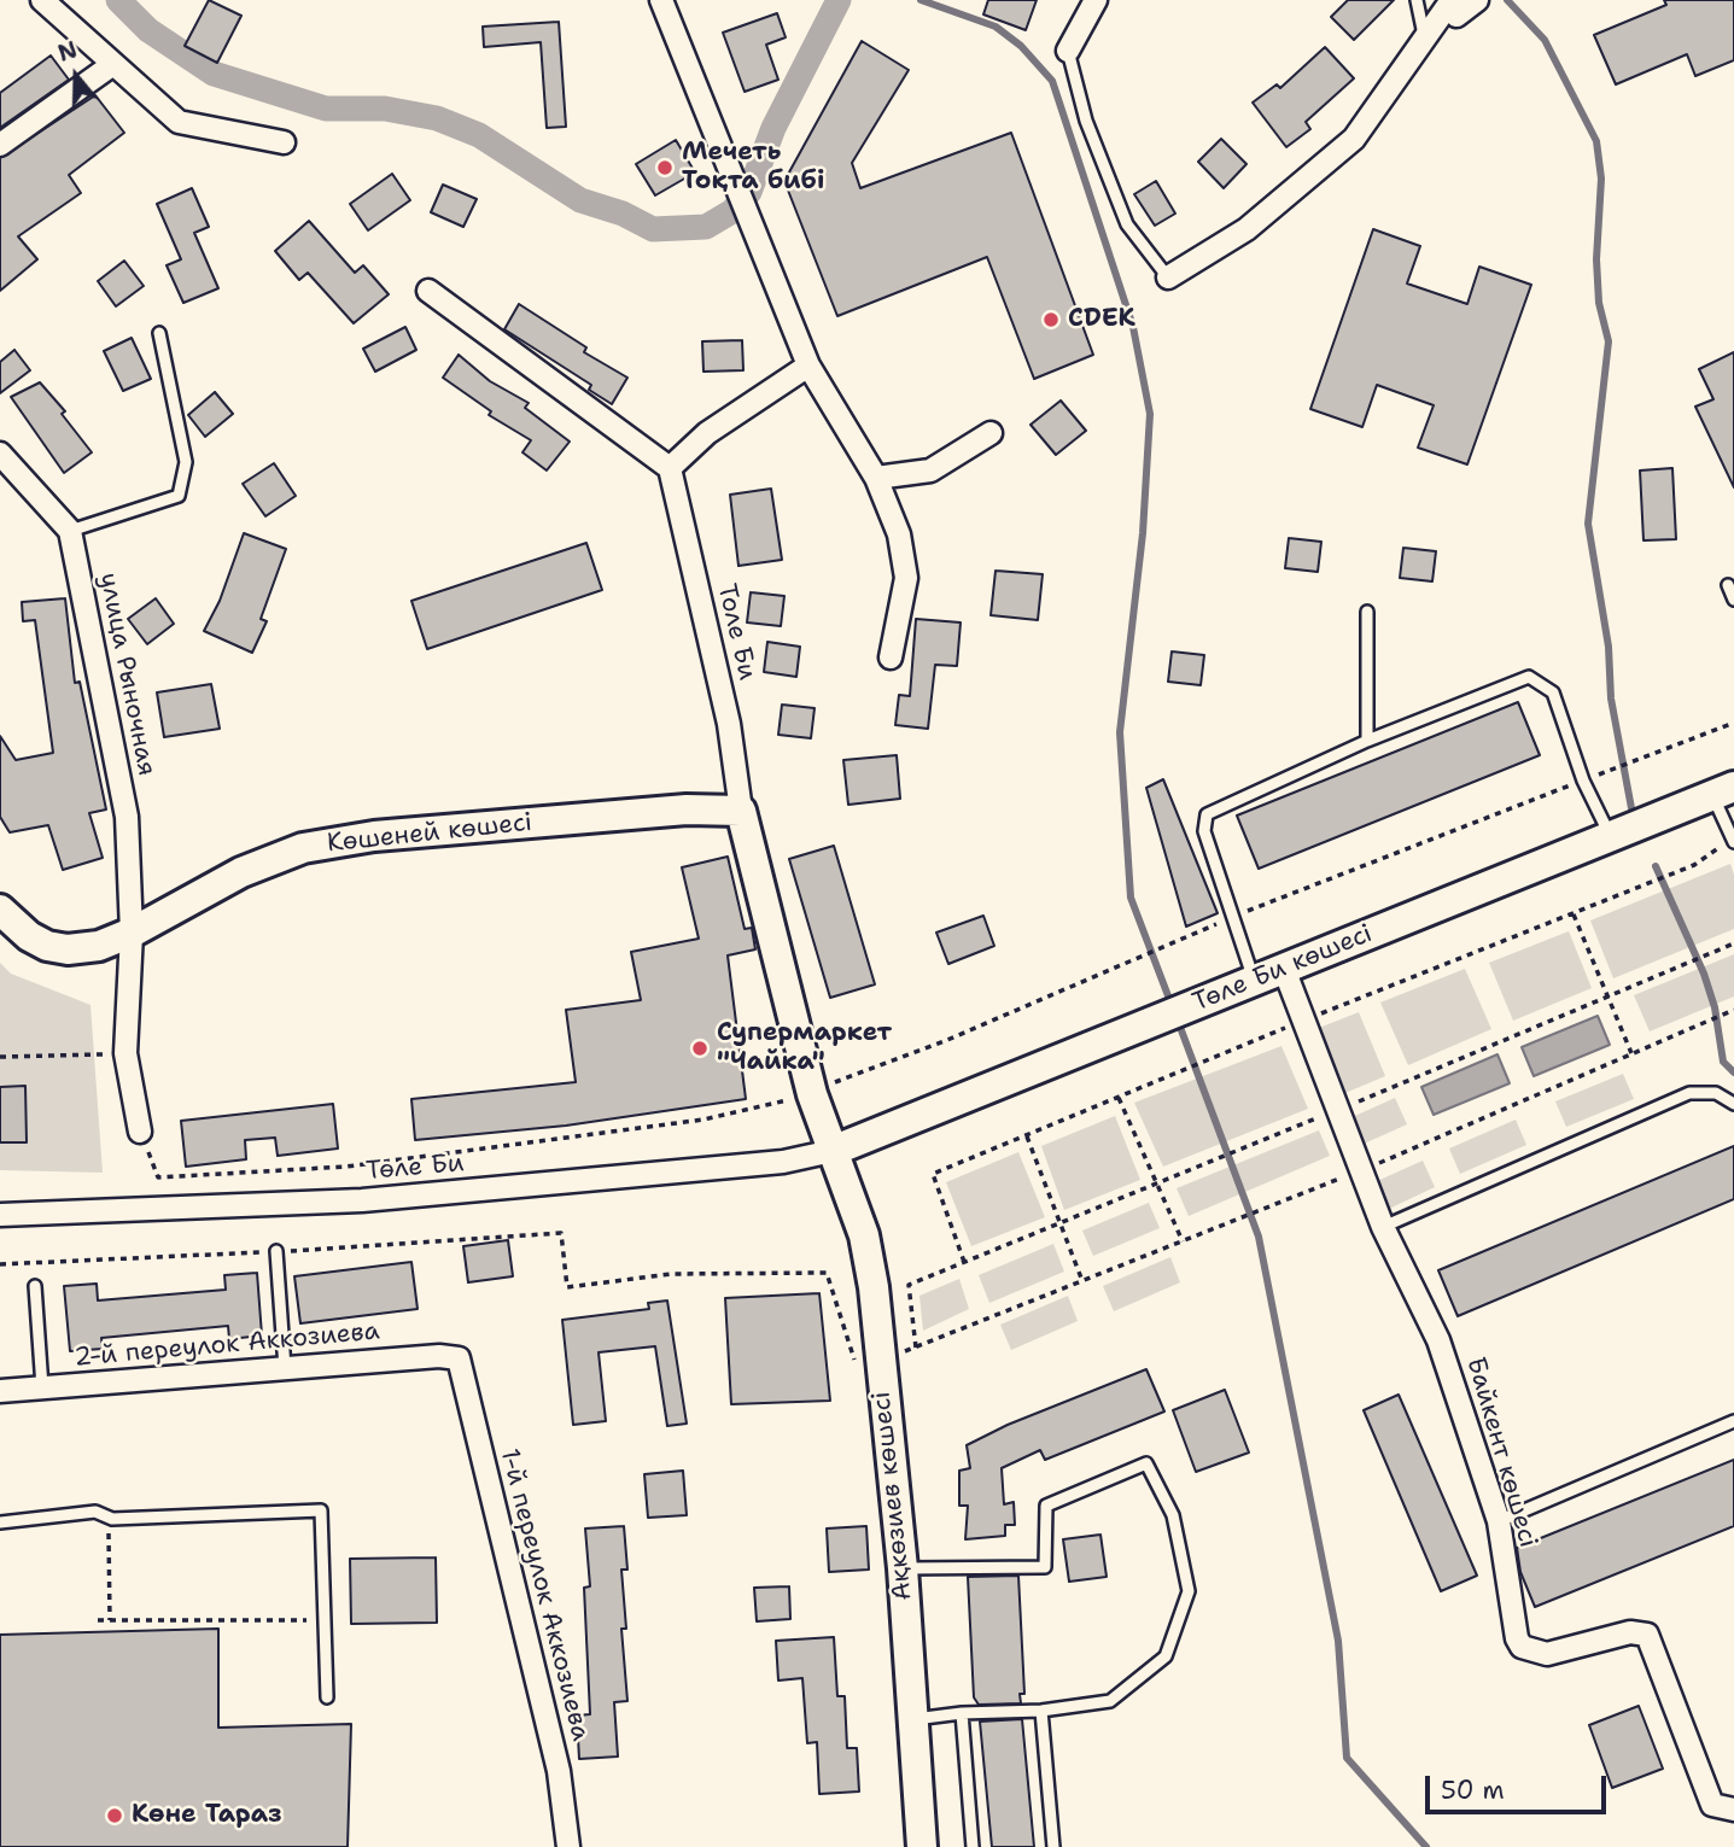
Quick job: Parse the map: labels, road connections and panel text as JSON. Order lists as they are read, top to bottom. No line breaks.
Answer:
{"streets":{"main road":["Көшеней көшесі","Төле Би көшесі","Ақкөзиев көшесі"],"street":["Толе Би","улица Рыночная","Төле Би","2-й переулок Аккозиева","Байкент көшесі","1-й переулок Аккозиева"]},"crossings":[["Толе Би","Көшеней көшесі"],["Толе Би","Ақкөзиев көшесі"],["улица Рыночная","Көшеней көшесі"],["Көшеней көшесі","Ақкөзиев көшесі"],["Төле Би көшесі","Төле Би"],["Төле Би көшесі","Байкент көшесі"],["Төле Би көшесі","Ақкөзиев көшесі"],["Төле Би","Ақкөзиев көшесі"],["2-й переулок Аккозиева","1-й переулок Аккозиева"]],"places":["Мечеть Тоқта бибі","CDEK","Супермаркет \"Чайка\"","Көне Тараз"],"scale_bar":"50 m","north":"top"}
